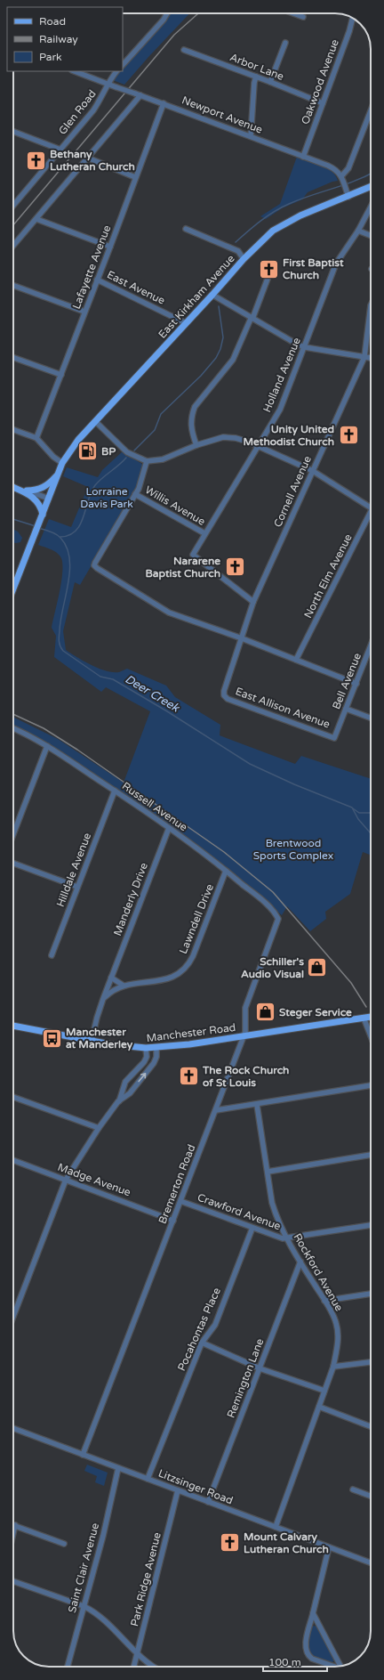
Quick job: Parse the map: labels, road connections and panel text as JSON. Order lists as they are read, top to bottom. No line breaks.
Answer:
{"streets":{"main road":["East Kirkham Avenue","Manchester Road"],"street":["Arbor Lane","Oakwood Avenue","Glen Road","Newport Avenue","Lafayette Avenue","East Avenue","Holland Avenue","Cornell Avenue","Willis Avenue","North Elm Avenue","Bell Avenue","East Allison Avenue","Russell Avenue","Hilldale Avenue","Manderly Drive","Lawndell Drive","Madge Avenue","Bremerton Road","Crawford Avenue","Rockford Avenue","Pocahontas Place","Remington Lane","Litzsinger Road","Saint Clair Avenue","Park Ridge Avenue"]},"crossings":[["Arbor Lane","Oakwood Avenue"],["Oakwood Avenue","Newport Avenue"],["Glen Road","Newport Avenue"],["Newport Avenue","Lafayette Avenue"],["Lafayette Avenue","East Avenue"],["East Avenue","East Kirkham Avenue"],["Holland Avenue","Cornell Avenue"],["Holland Avenue","Willis Avenue"],["Cornell Avenue","East Allison Avenue"],["Bell Avenue","East Allison Avenue"],["Russell Avenue","Hilldale Avenue"],["Russell Avenue","Manderly Drive"],["Russell Avenue","Lawndell Drive"],["Russell Avenue","Bremerton Road"],["Manderly Drive","Lawndell Drive"],["Manderly Drive","Manchester Road"],["Manchester Road","Bremerton Road"],["Madge Avenue","Bremerton Road"],["Bremerton Road","Crawford Avenue"],["Bremerton Road","Litzsinger Road"],["Crawford Avenue","Rockford Avenue"],["Crawford Avenue","Pocahontas Place"],["Rockford Avenue","Remington Lane"],["Rockford Avenue","Litzsinger Road"],["Pocahontas Place","Litzsinger Road"],["Remington Lane","Litzsinger Road"],["Litzsinger Road","Saint Clair Avenue"],["Litzsinger Road","Park Ridge Avenue"]],"water":["Deer Creek"],"parks":["Lorraine Davis Park","Brentwood Sports Complex"],"places":{"church":["Bethany Lutheran Church","First Baptist Church","Unity United Methodist Church","Nararene Baptist Church","The Rock Church of St Louis","Mount Calvary Lutheran Church"],"fuel station":["BP"],"shop":["Schiller's Audio Visual","Steger Service"],"bus stop":["Manchester at Manderley"]},"legend":["Road","Railway","Park"],"scale_bar":"100 m"}
